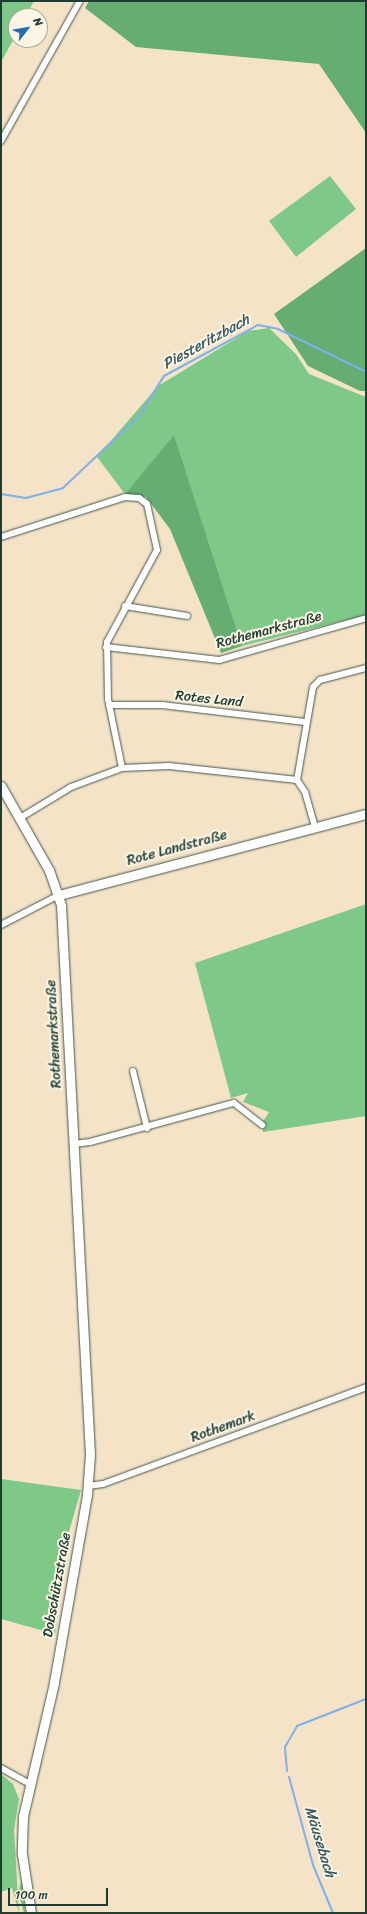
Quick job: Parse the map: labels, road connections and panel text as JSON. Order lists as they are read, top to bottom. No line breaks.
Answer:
{"streets":{"street":["Rothemarkstraße","Rotes Land","Rote Landstraße","Rothemark","Dobschützstraße"]},"crossings":[["Rothemarkstraße","Rote Landstraße"],["Rothemarkstraße","Dobschützstraße"],["Rothemark","Dobschützstraße"]],"water":["Piesteritzbach","Mäusebach"],"scale_bar":"100 m","north":"top right"}
